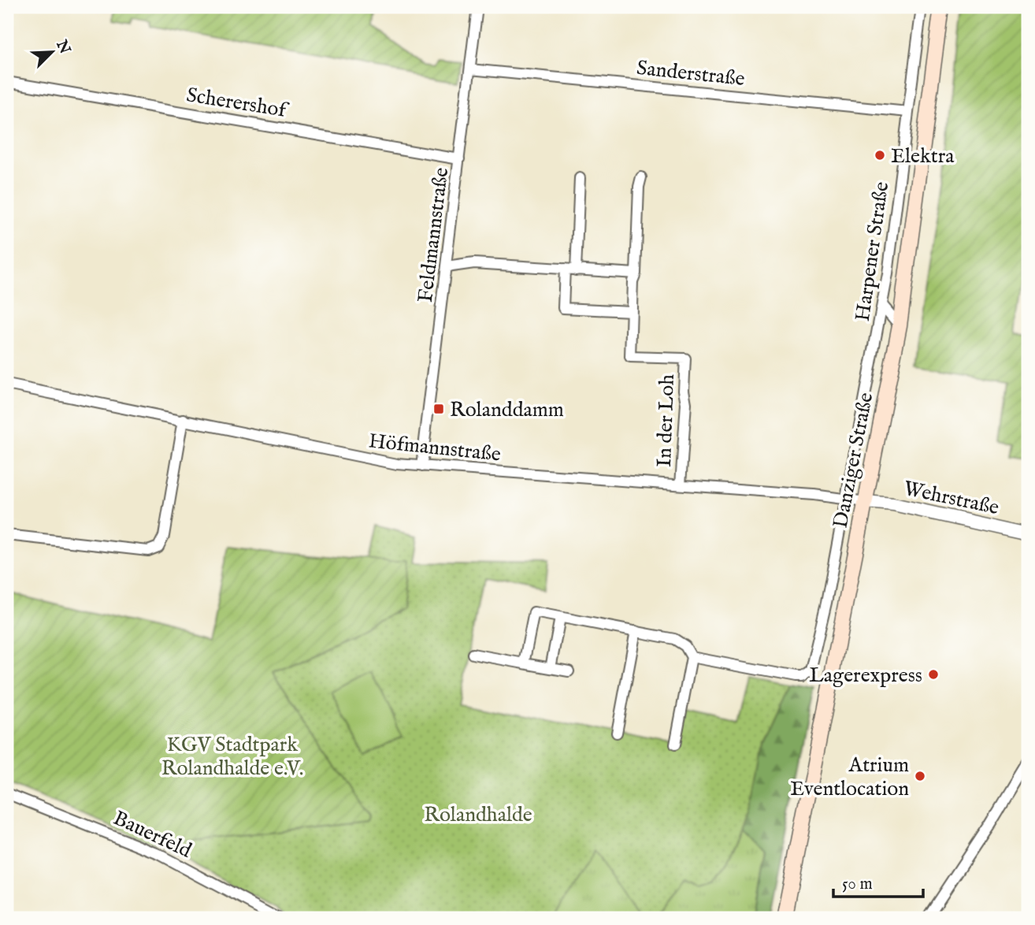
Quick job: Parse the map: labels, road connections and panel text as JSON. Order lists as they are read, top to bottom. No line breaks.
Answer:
{"streets":{"main road":["Danziger Straße"],"street":["Sanderstraße","Scherershof","Feldmannstraße","Harpener Straße","In der Loh","Höfmannstraße","Wehrstraße","Bauerfeld"]},"crossings":[["Sanderstraße","Feldmannstraße"],["Sanderstraße","Harpener Straße"],["Scherershof","Feldmannstraße"],["Feldmannstraße","Höfmannstraße"],["Harpener Straße","Höfmannstraße"],["Harpener Straße","Danziger Straße"],["In der Loh","Höfmannstraße"],["Höfmannstraße","Danziger Straße"],["Höfmannstraße","Wehrstraße"],["Danziger Straße","Wehrstraße"]],"parks":["KGV Stadtpark Rolandhalde e.V.","Rolandhalde"],"places":{"other":["Elektra","Lagerexpress","Atrium Eventlocation"],"transit":["Rolanddamm"]},"scale_bar":"50 m","north":"top right"}
